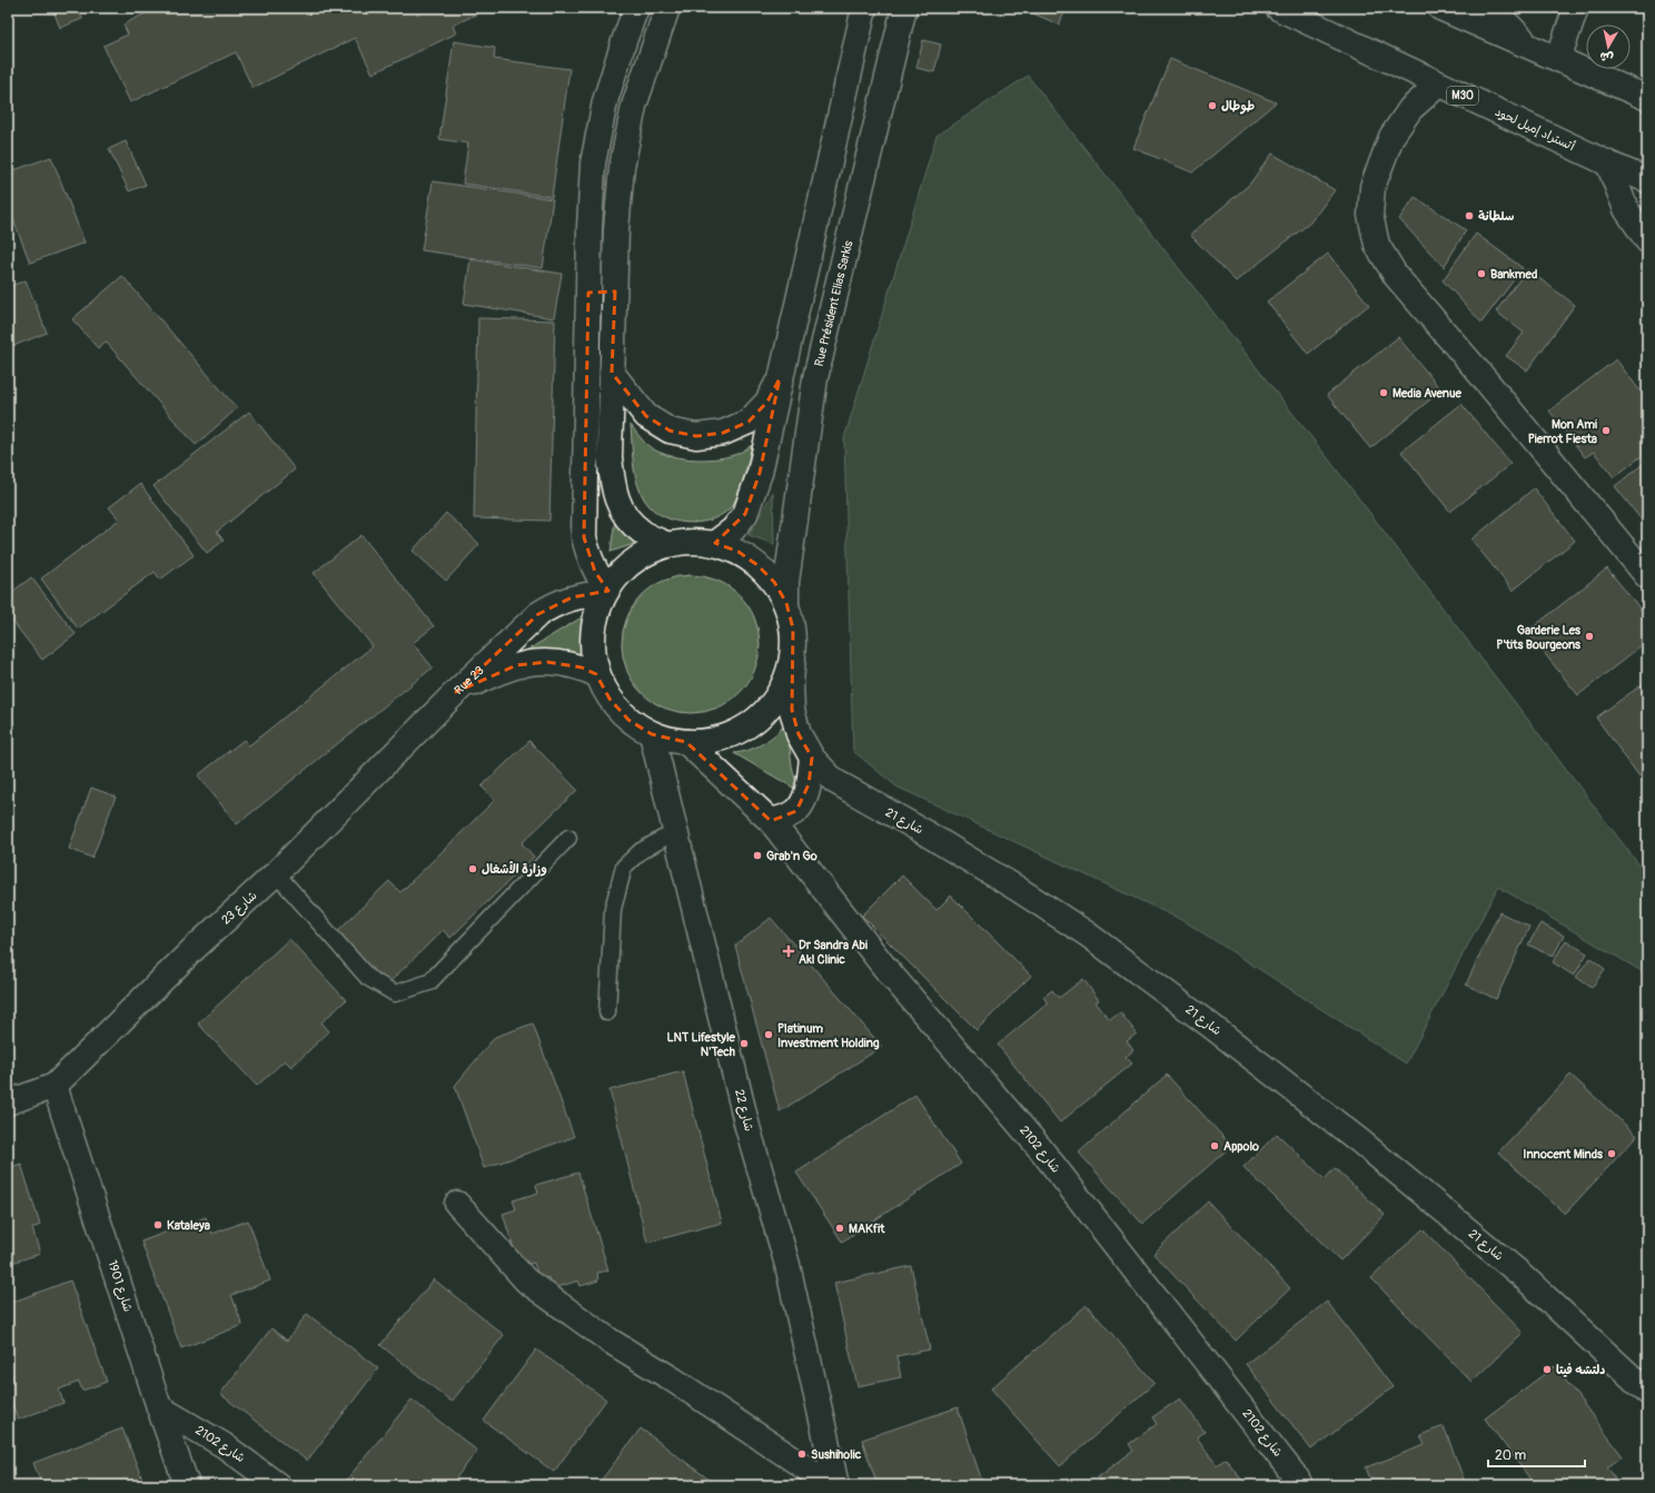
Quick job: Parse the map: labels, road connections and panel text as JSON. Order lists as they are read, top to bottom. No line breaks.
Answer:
{"streets":{"main road":["M30","أتستراد إميل لحود","Rue Président Elias Sarkis","Rue 23","شارع 21","شارع 23","شارع 22","شارع 2102","شارع 1901"]},"crossings":[["Rue 23","شارع 23"],["شارع 23","شارع 1901"],["شارع 2102","شارع 1901"]],"places":{"other":["طوطال","سلطانة","Bankmed","Media Avenue","Mon Ami Pierrot Fiesta","Garderie Les P'tits Bourgeons","Grab'n Go","وزارة الأشغال","Platinum Investment Holding","LNT Lifestyle N'Tech","Appolo","Innocent Minds","Kataleya","MAKfit","دلتشه فيتا","Sushiholic"],"health":["Dr Sandra Abi Akl Clinic"]},"scale_bar":"20 m","north":"bottom"}
